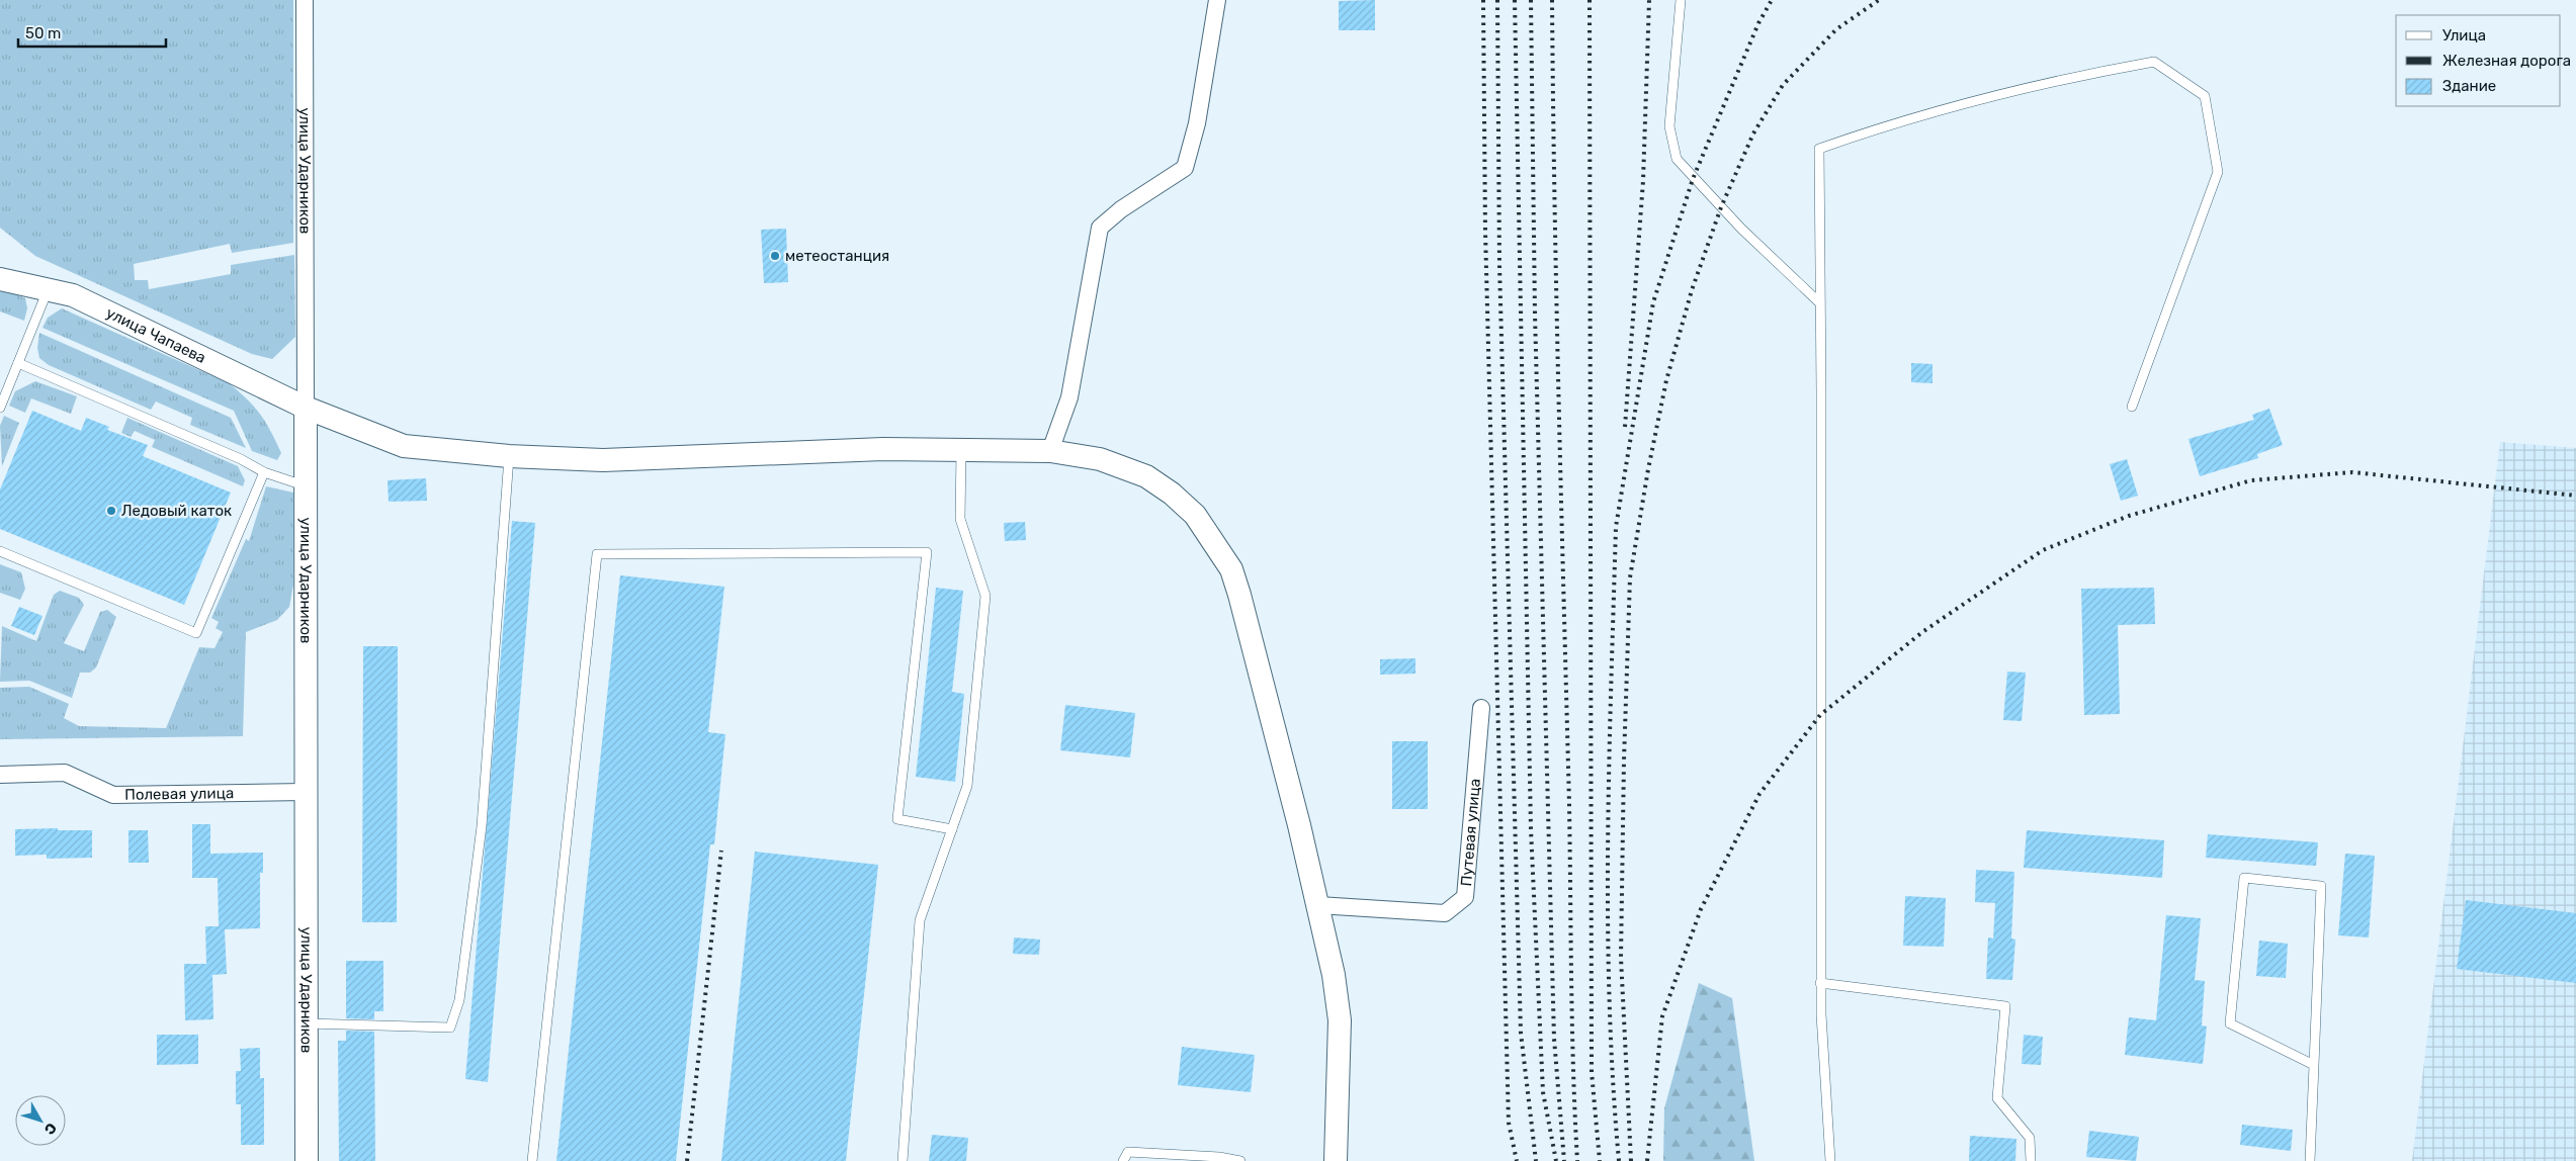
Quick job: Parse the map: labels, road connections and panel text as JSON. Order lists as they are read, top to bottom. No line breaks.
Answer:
{"streets":{"main road":["улица Ударников","улица Чапаева"],"street":["Полевая улица","Путевая улица"]},"crossings":[["улица Ударников","улица Чапаева"],["улица Ударников","Полевая улица"],["улица Чапаева","Путевая улица"]],"places":["метеостанция","Ледовый каток"],"legend":["Улица","Железная дорога","Здание"],"scale_bar":"50 m","north":"bottom right"}
